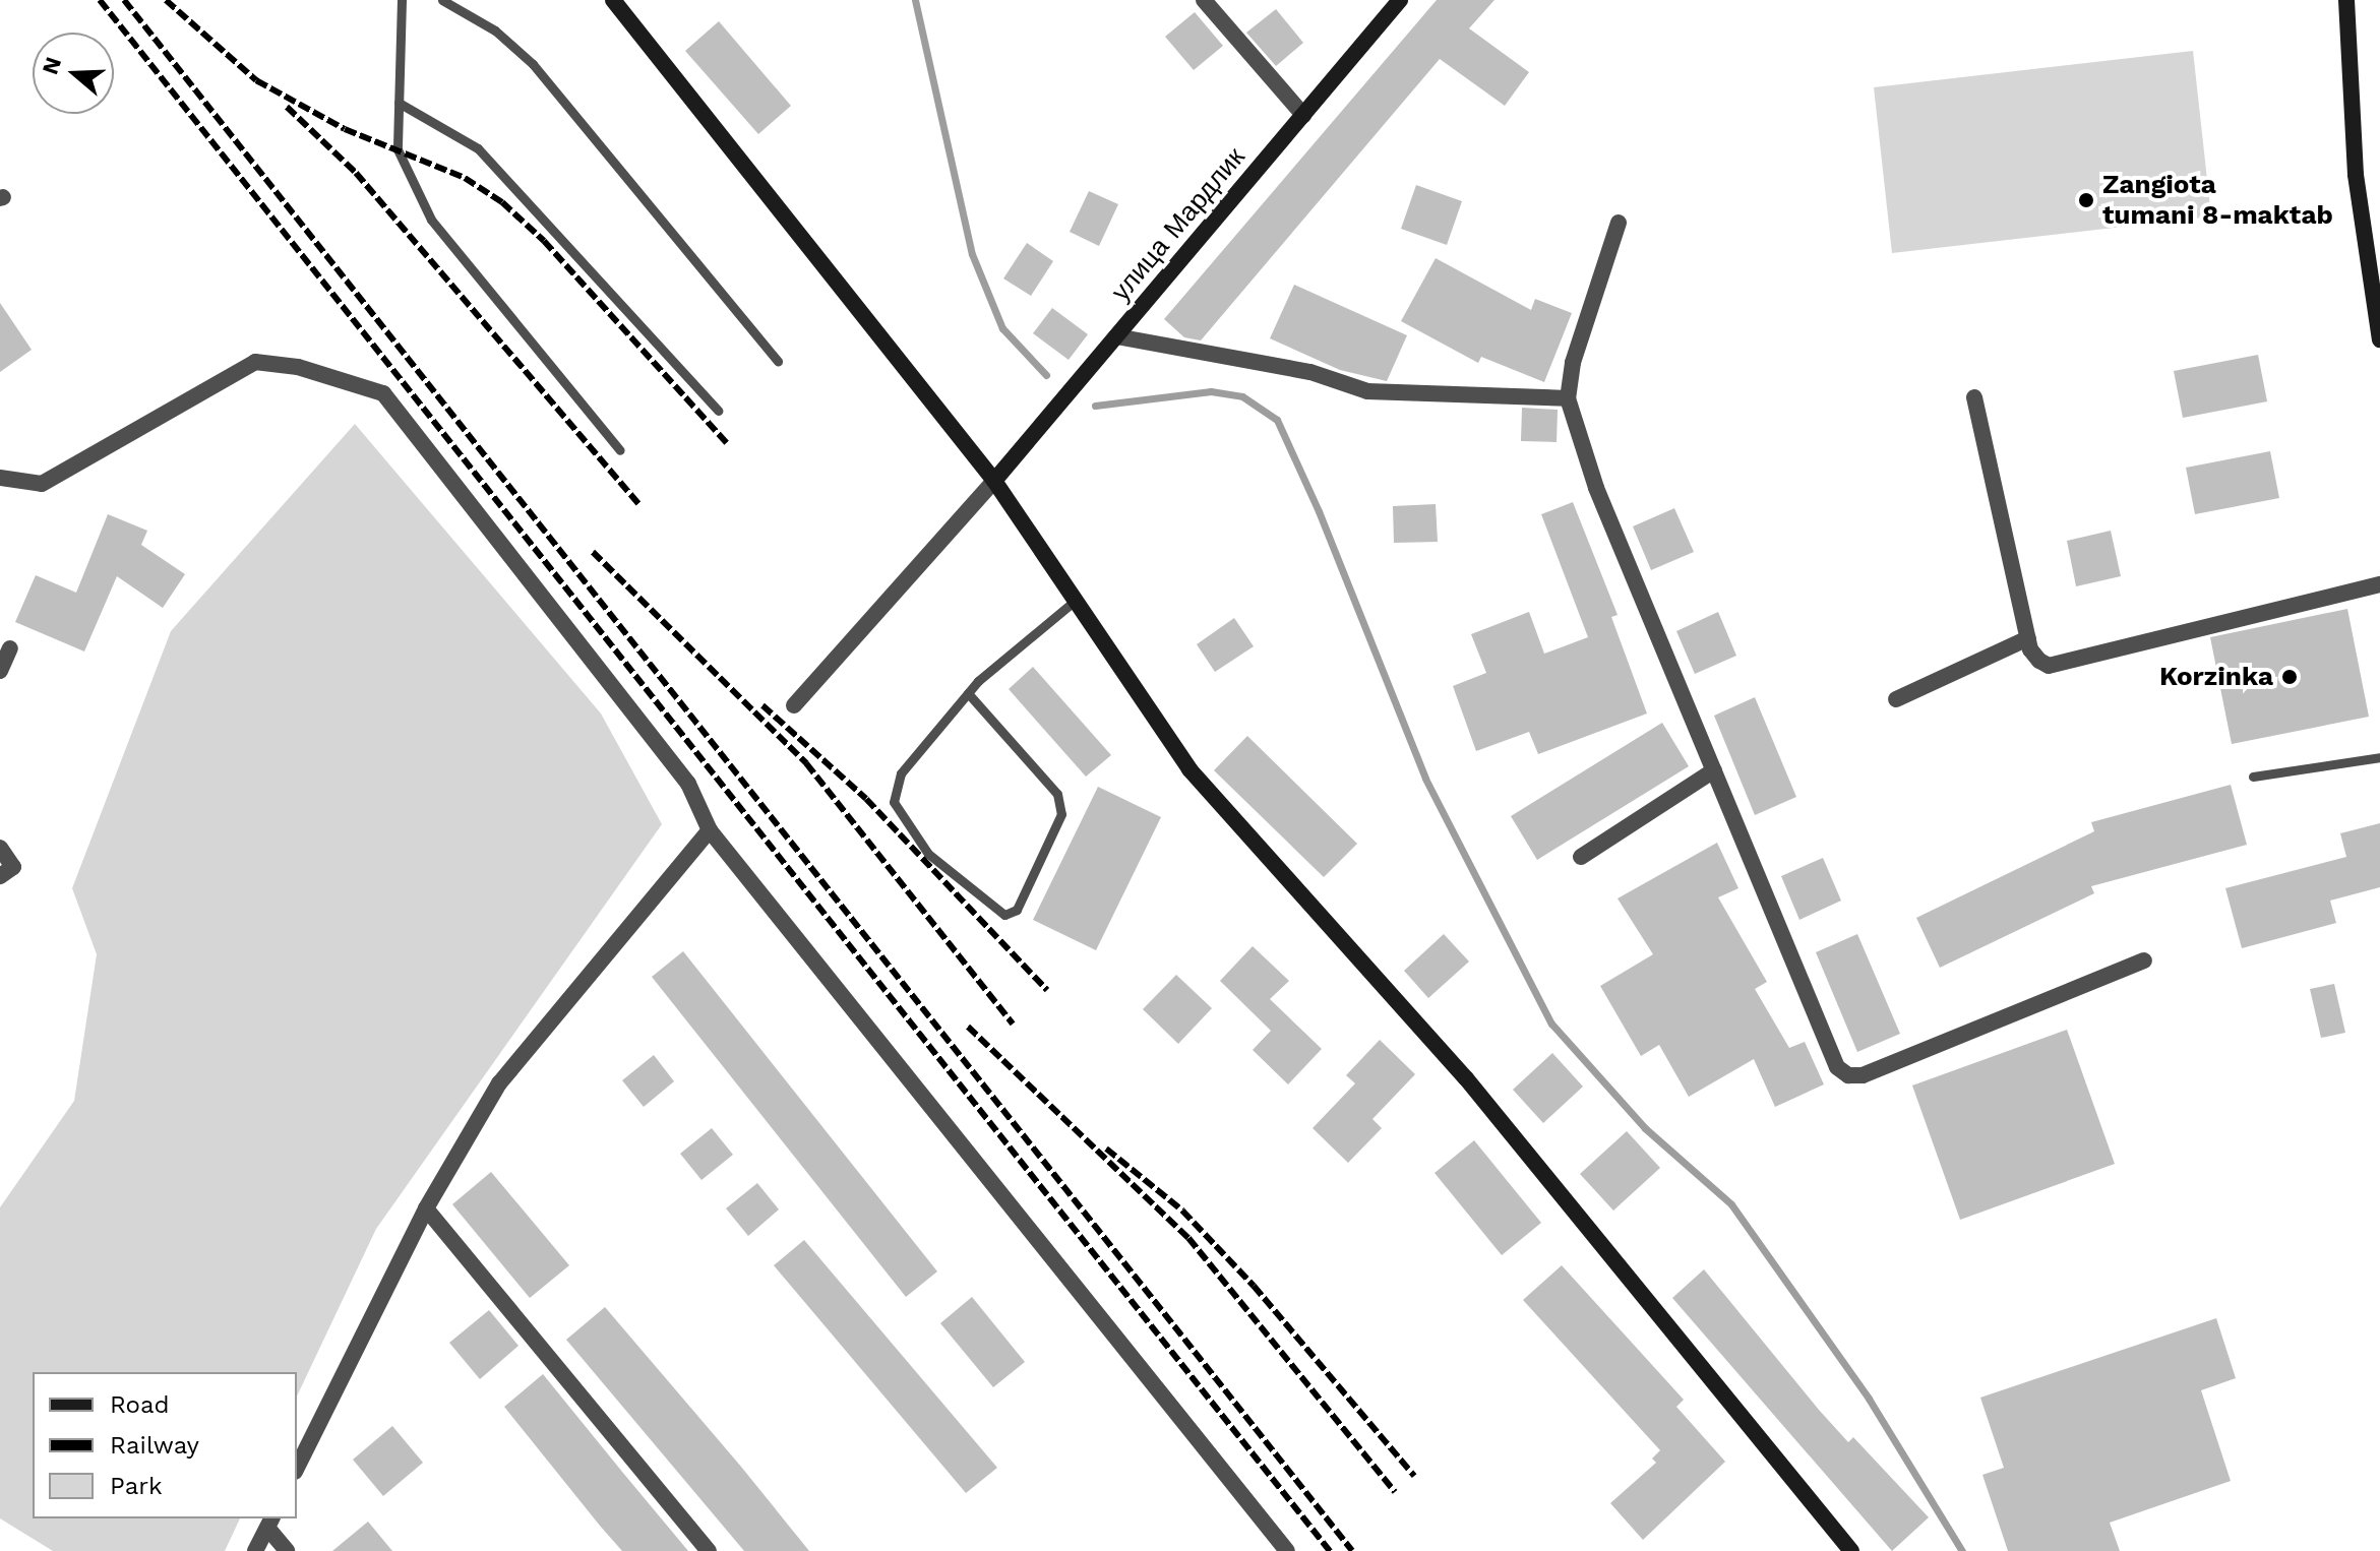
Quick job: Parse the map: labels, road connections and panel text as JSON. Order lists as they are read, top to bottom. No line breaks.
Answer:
{"streets":{"main road":["улица Мардлик"]},"places":["Zangiota tumani 8-maktab","Korzinka"],"legend":["Road","Railway","Park"],"north":"left"}
